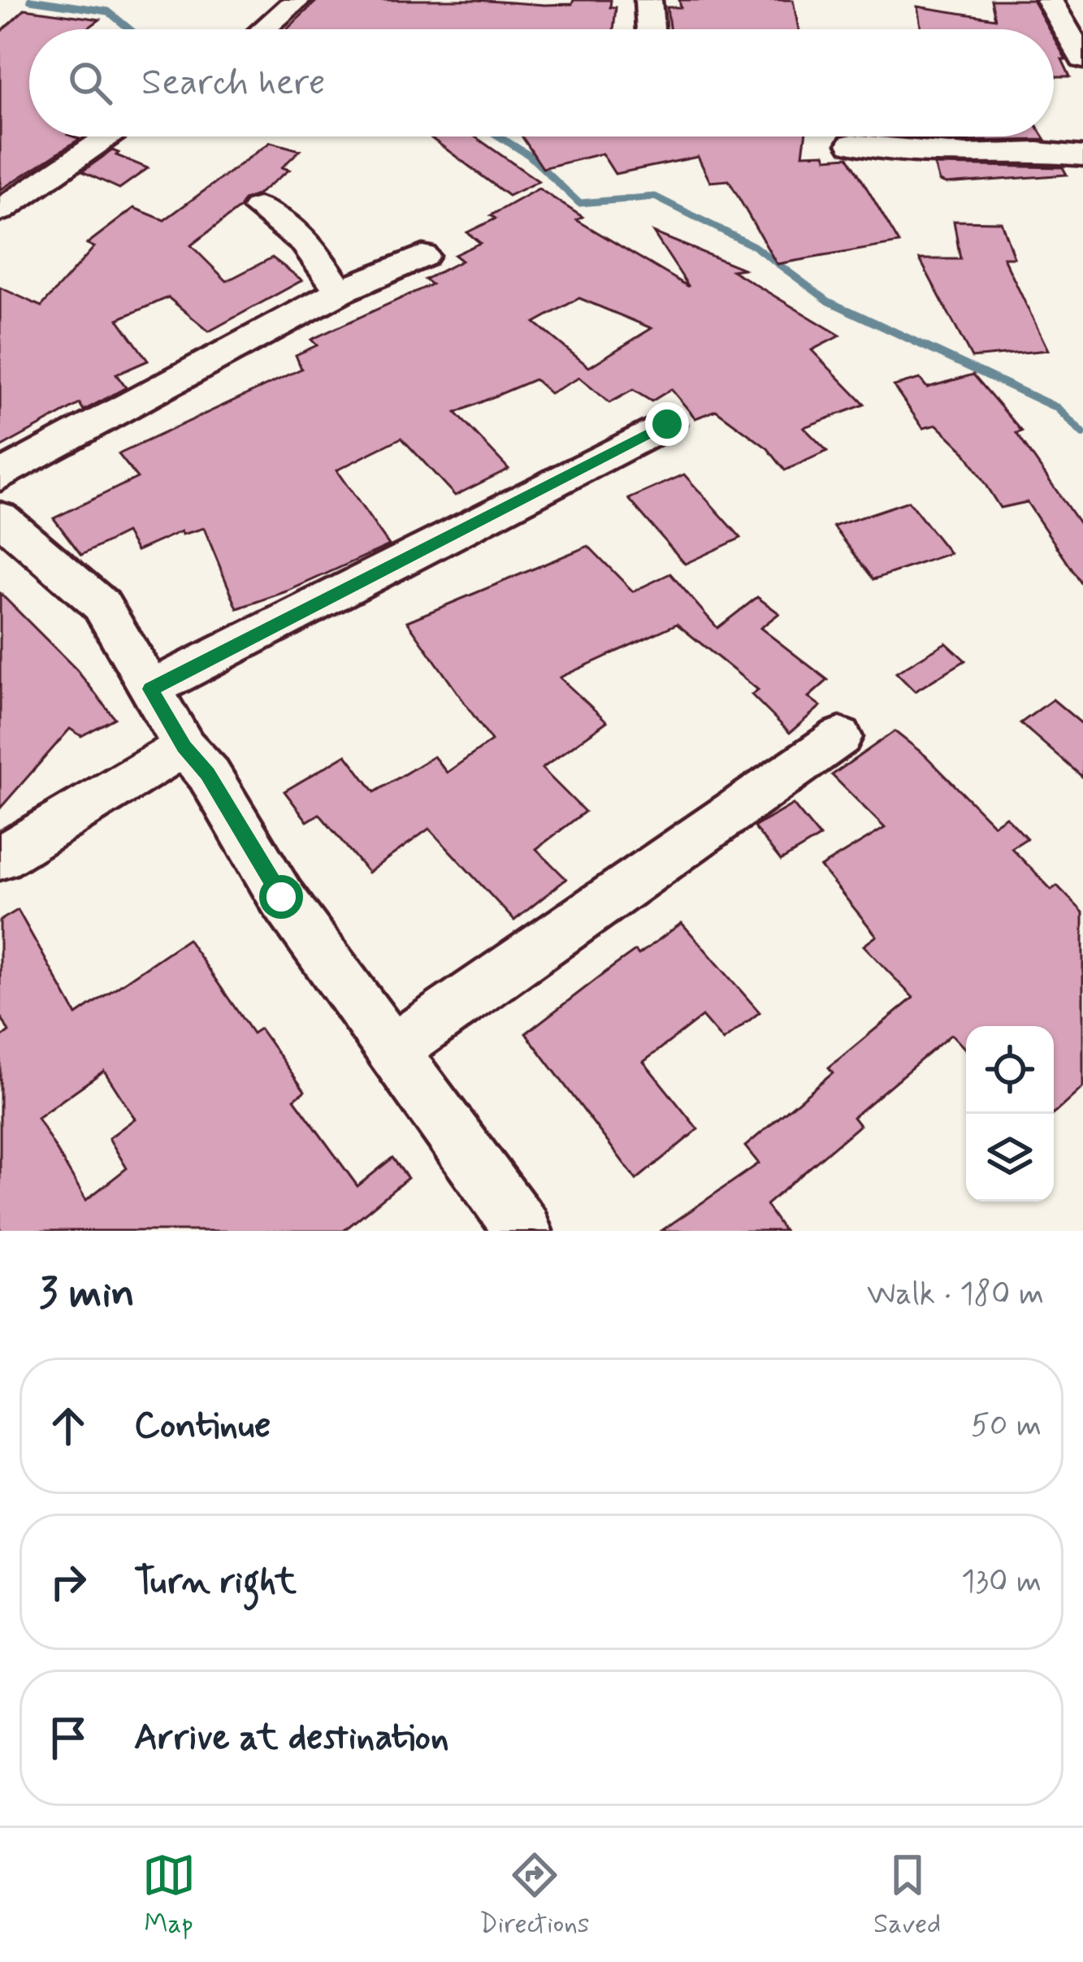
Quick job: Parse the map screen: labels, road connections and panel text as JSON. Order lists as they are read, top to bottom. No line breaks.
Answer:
{"page":{"search":"Search here","heading":["3 min","Walk · 180 m"],"list":[["Continue","50 m"],["Turn right","130 m"],"Arrive at destination"],"nav":["Map","Directions","Saved"]}}
